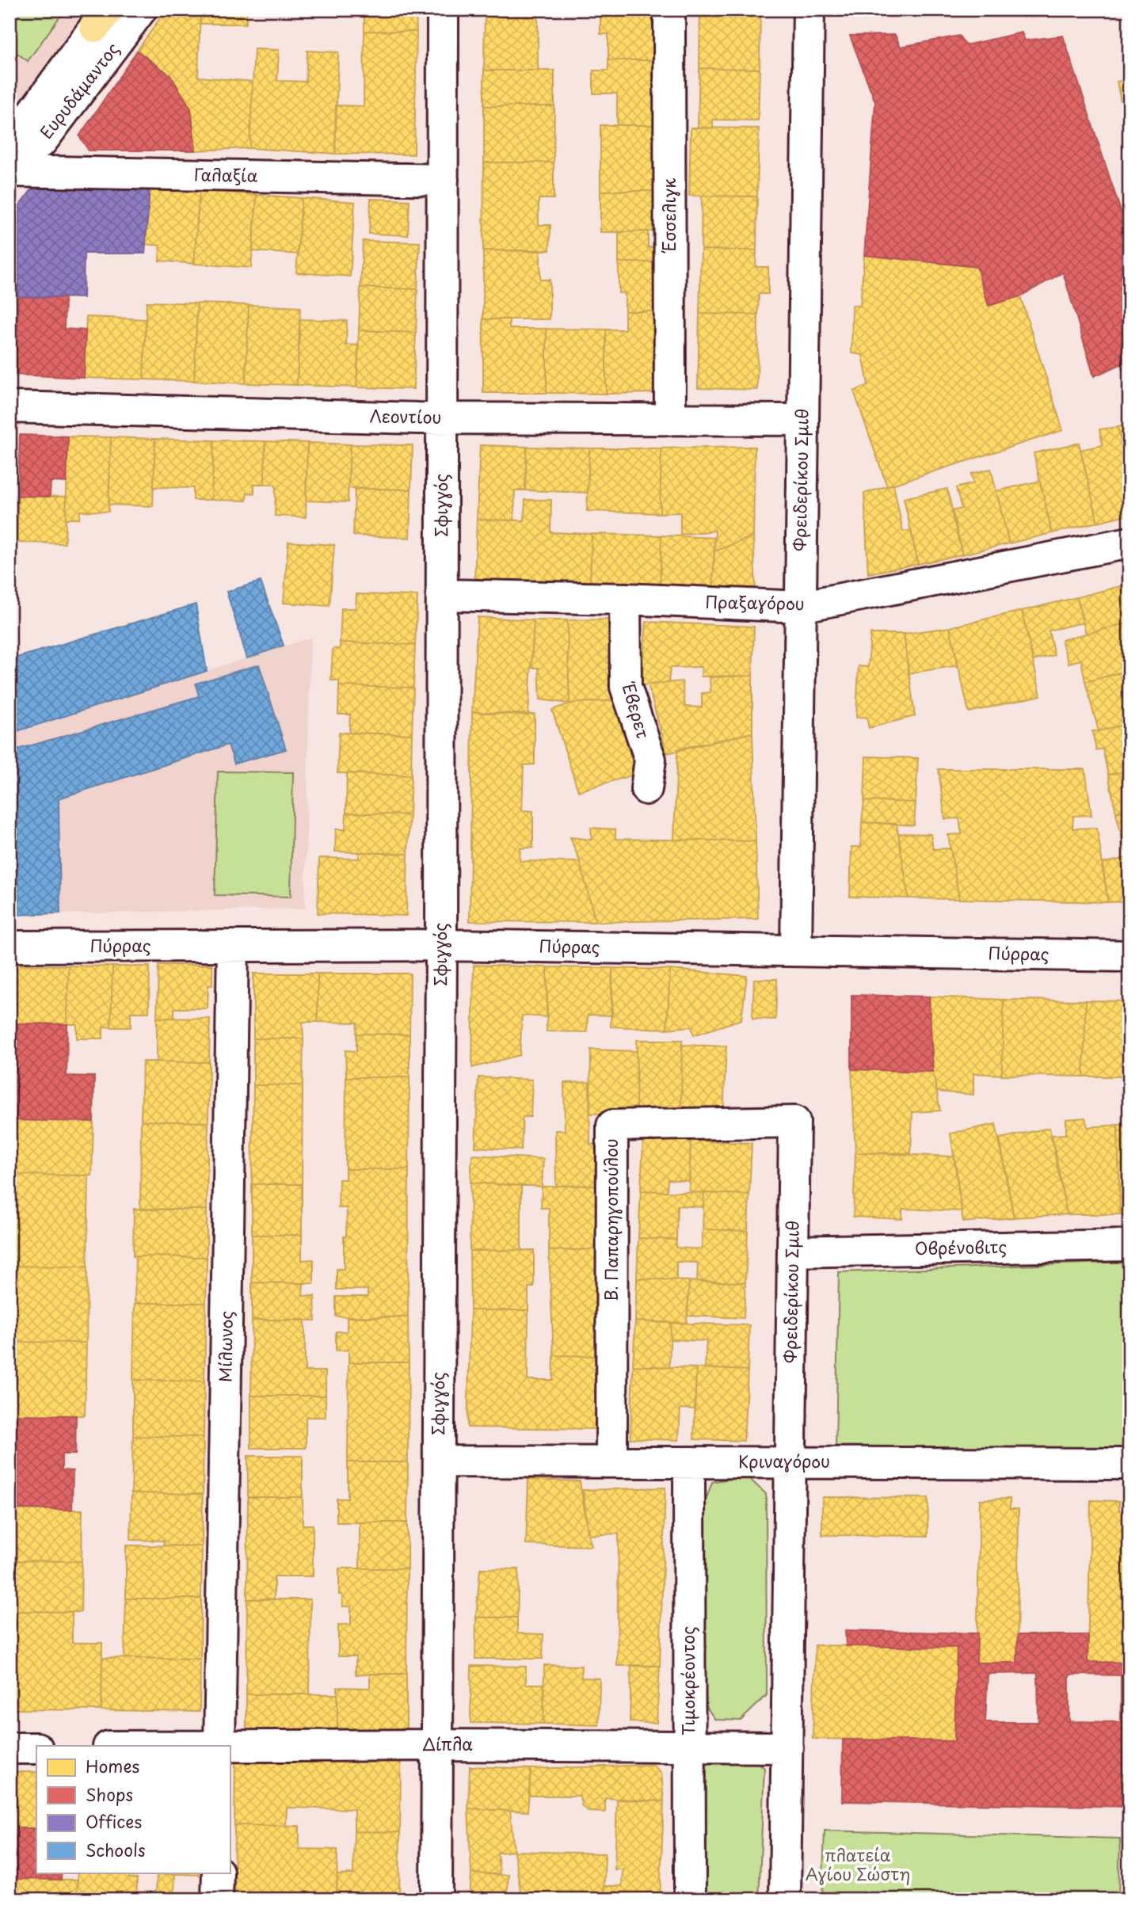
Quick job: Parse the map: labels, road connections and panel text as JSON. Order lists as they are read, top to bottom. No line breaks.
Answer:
{"streets":{"street":["Ευρυδάμαντος","Γαλαξία","Έσσελιγκ","Λεοντίου","Φρειδερίκου Σμιθ","Σφιγγός","Πραξαγόρου","Έβερετ","Πύρρας","Β. Παπαρηγοπούλου","Οβρένοβιτς","Μίλωνος","Κριναγόρου","Τιμοκρέοντος","Δίπλα"]},"crossings":[["Γαλαξία","Σφιγγός"],["Έσσελιγκ","Λεοντίου"],["Λεοντίου","Φρειδερίκου Σμιθ"],["Λεοντίου","Σφιγγός"],["Φρειδερίκου Σμιθ","Πραξαγόρου"],["Φρειδερίκου Σμιθ","Πύρρας"],["Φρειδερίκου Σμιθ","Β. Παπαρηγοπούλου"],["Φρειδερίκου Σμιθ","Οβρένοβιτς"],["Φρειδερίκου Σμιθ","Κριναγόρου"],["Σφιγγός","Πραξαγόρου"],["Σφιγγός","Πύρρας"],["Σφιγγός","Κριναγόρου"],["Σφιγγός","Δίπλα"],["Πραξαγόρου","Έβερετ"],["Πύρρας","Μίλωνος"],["Β. Παπαρηγοπούλου","Κριναγόρου"],["Μίλωνος","Δίπλα"],["Κριναγόρου","Τιμοκρέοντος"],["Τιμοκρέοντος","Δίπλα"]],"parks":["πλατεία Αγίου Σώστη"],"legend":["Homes","Shops","Offices","Schools"]}
